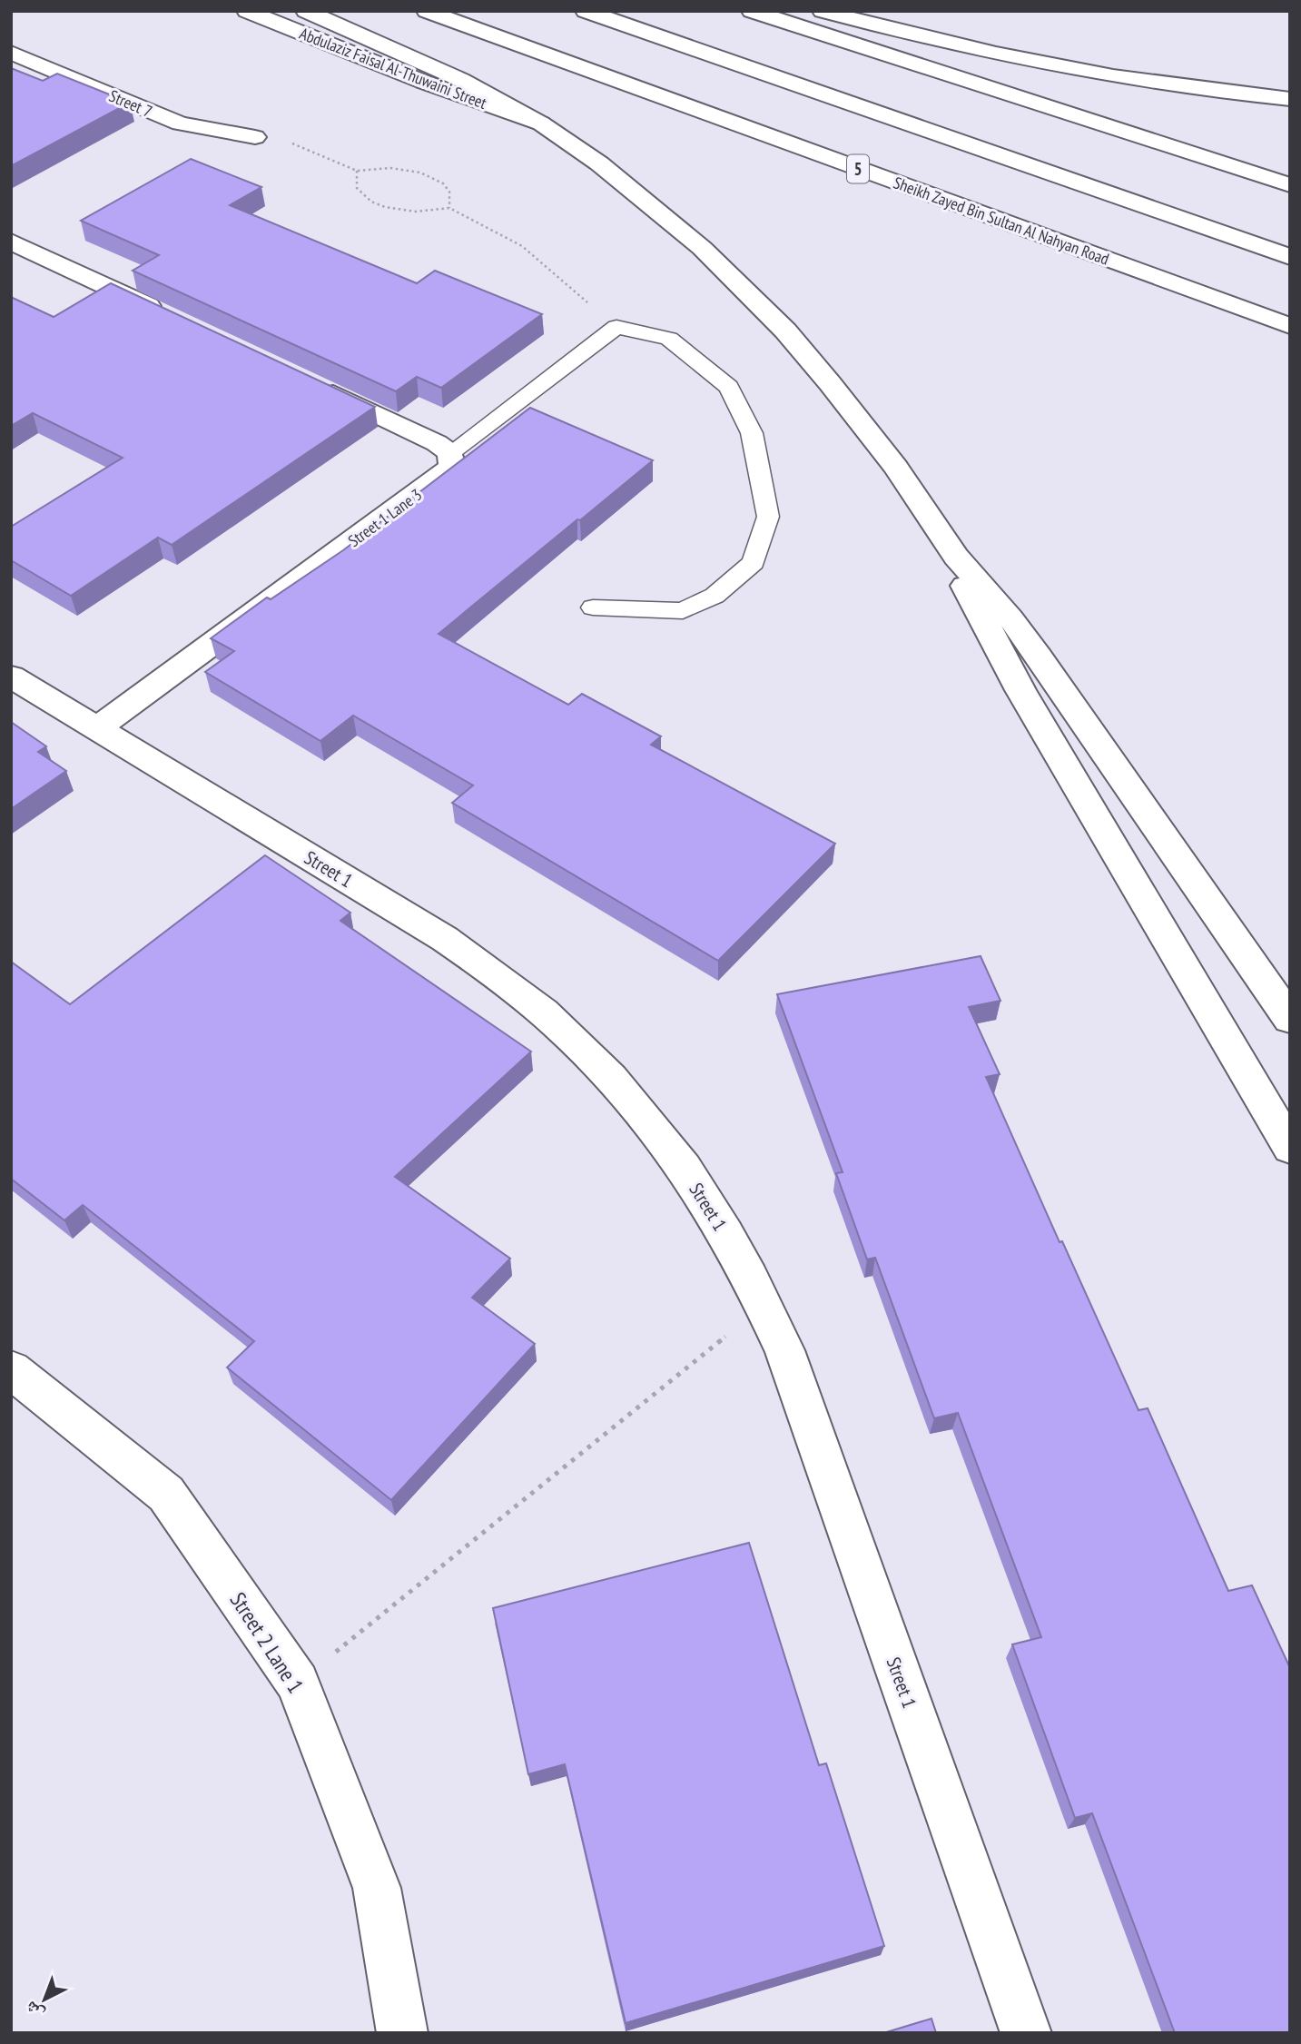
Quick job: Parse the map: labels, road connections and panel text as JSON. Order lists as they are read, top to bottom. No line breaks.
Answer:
{"streets":{"main road":["Abdulaziz Faisal Al-Thuwaini Street","Street 7","5","Sheikh Zayed Bin Sultan Al Nahyan Road","Street 1 Lane 3","Street 1","Street 2 Lane 1"]},"crossings":[["Street 1 Lane 3","Street 1"]],"north":"bottom left"}
